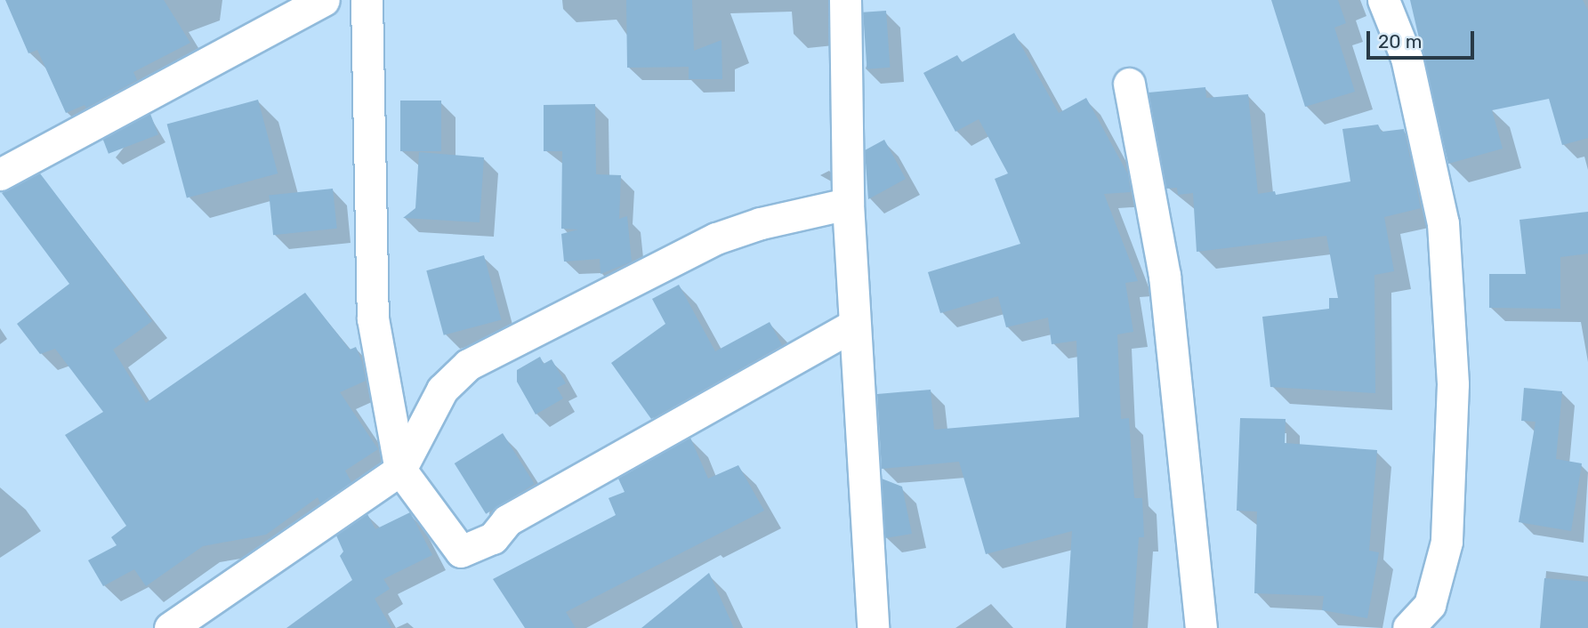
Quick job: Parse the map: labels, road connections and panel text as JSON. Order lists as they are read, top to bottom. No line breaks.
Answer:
{"scale_bar":"20 m"}
